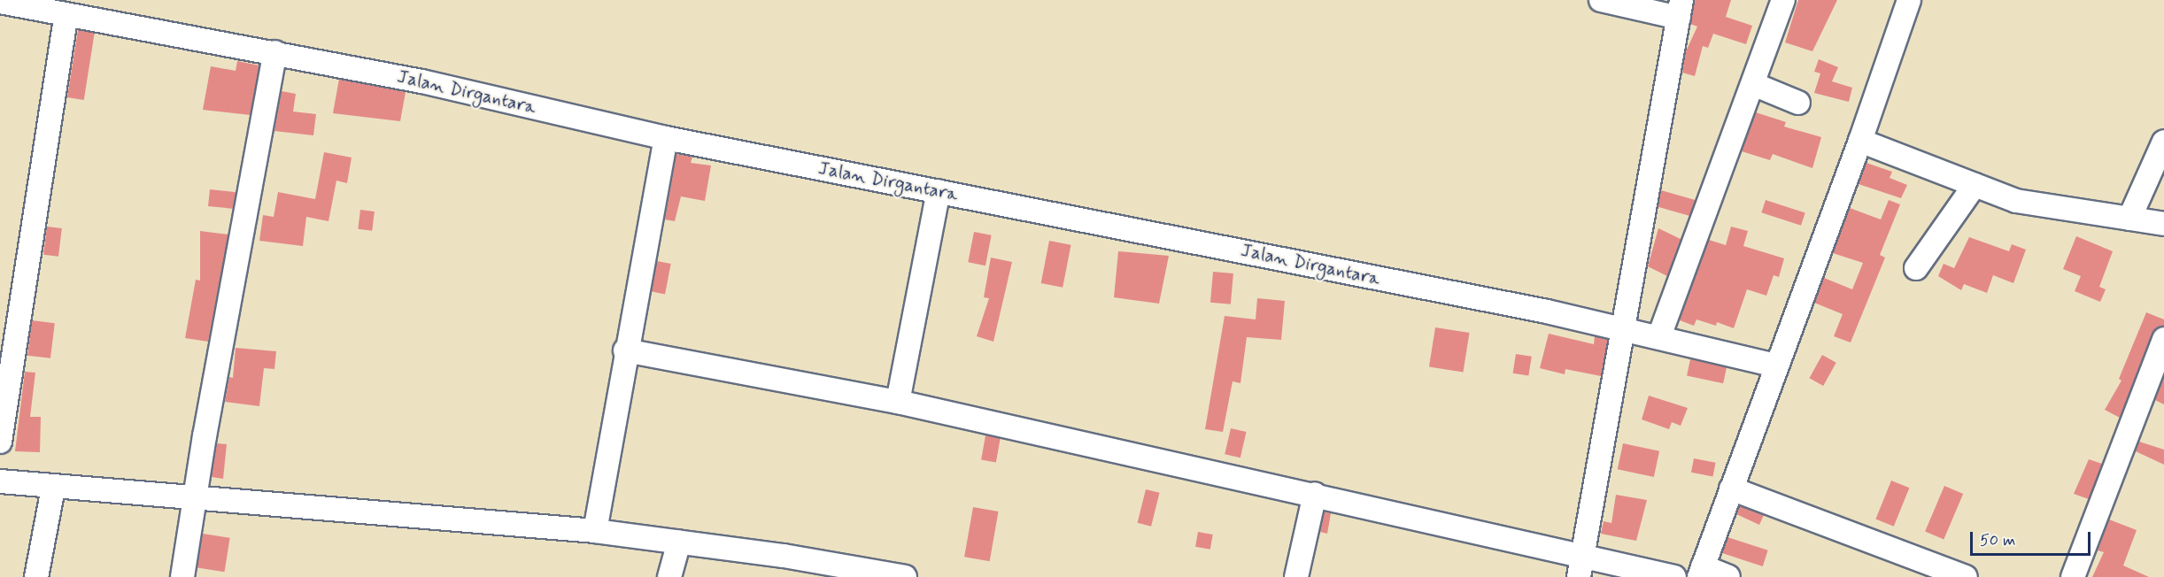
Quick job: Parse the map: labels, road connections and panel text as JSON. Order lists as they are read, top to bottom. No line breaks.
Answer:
{"streets":{"street":["Jalan Dirgantara"]},"scale_bar":"50 m"}
